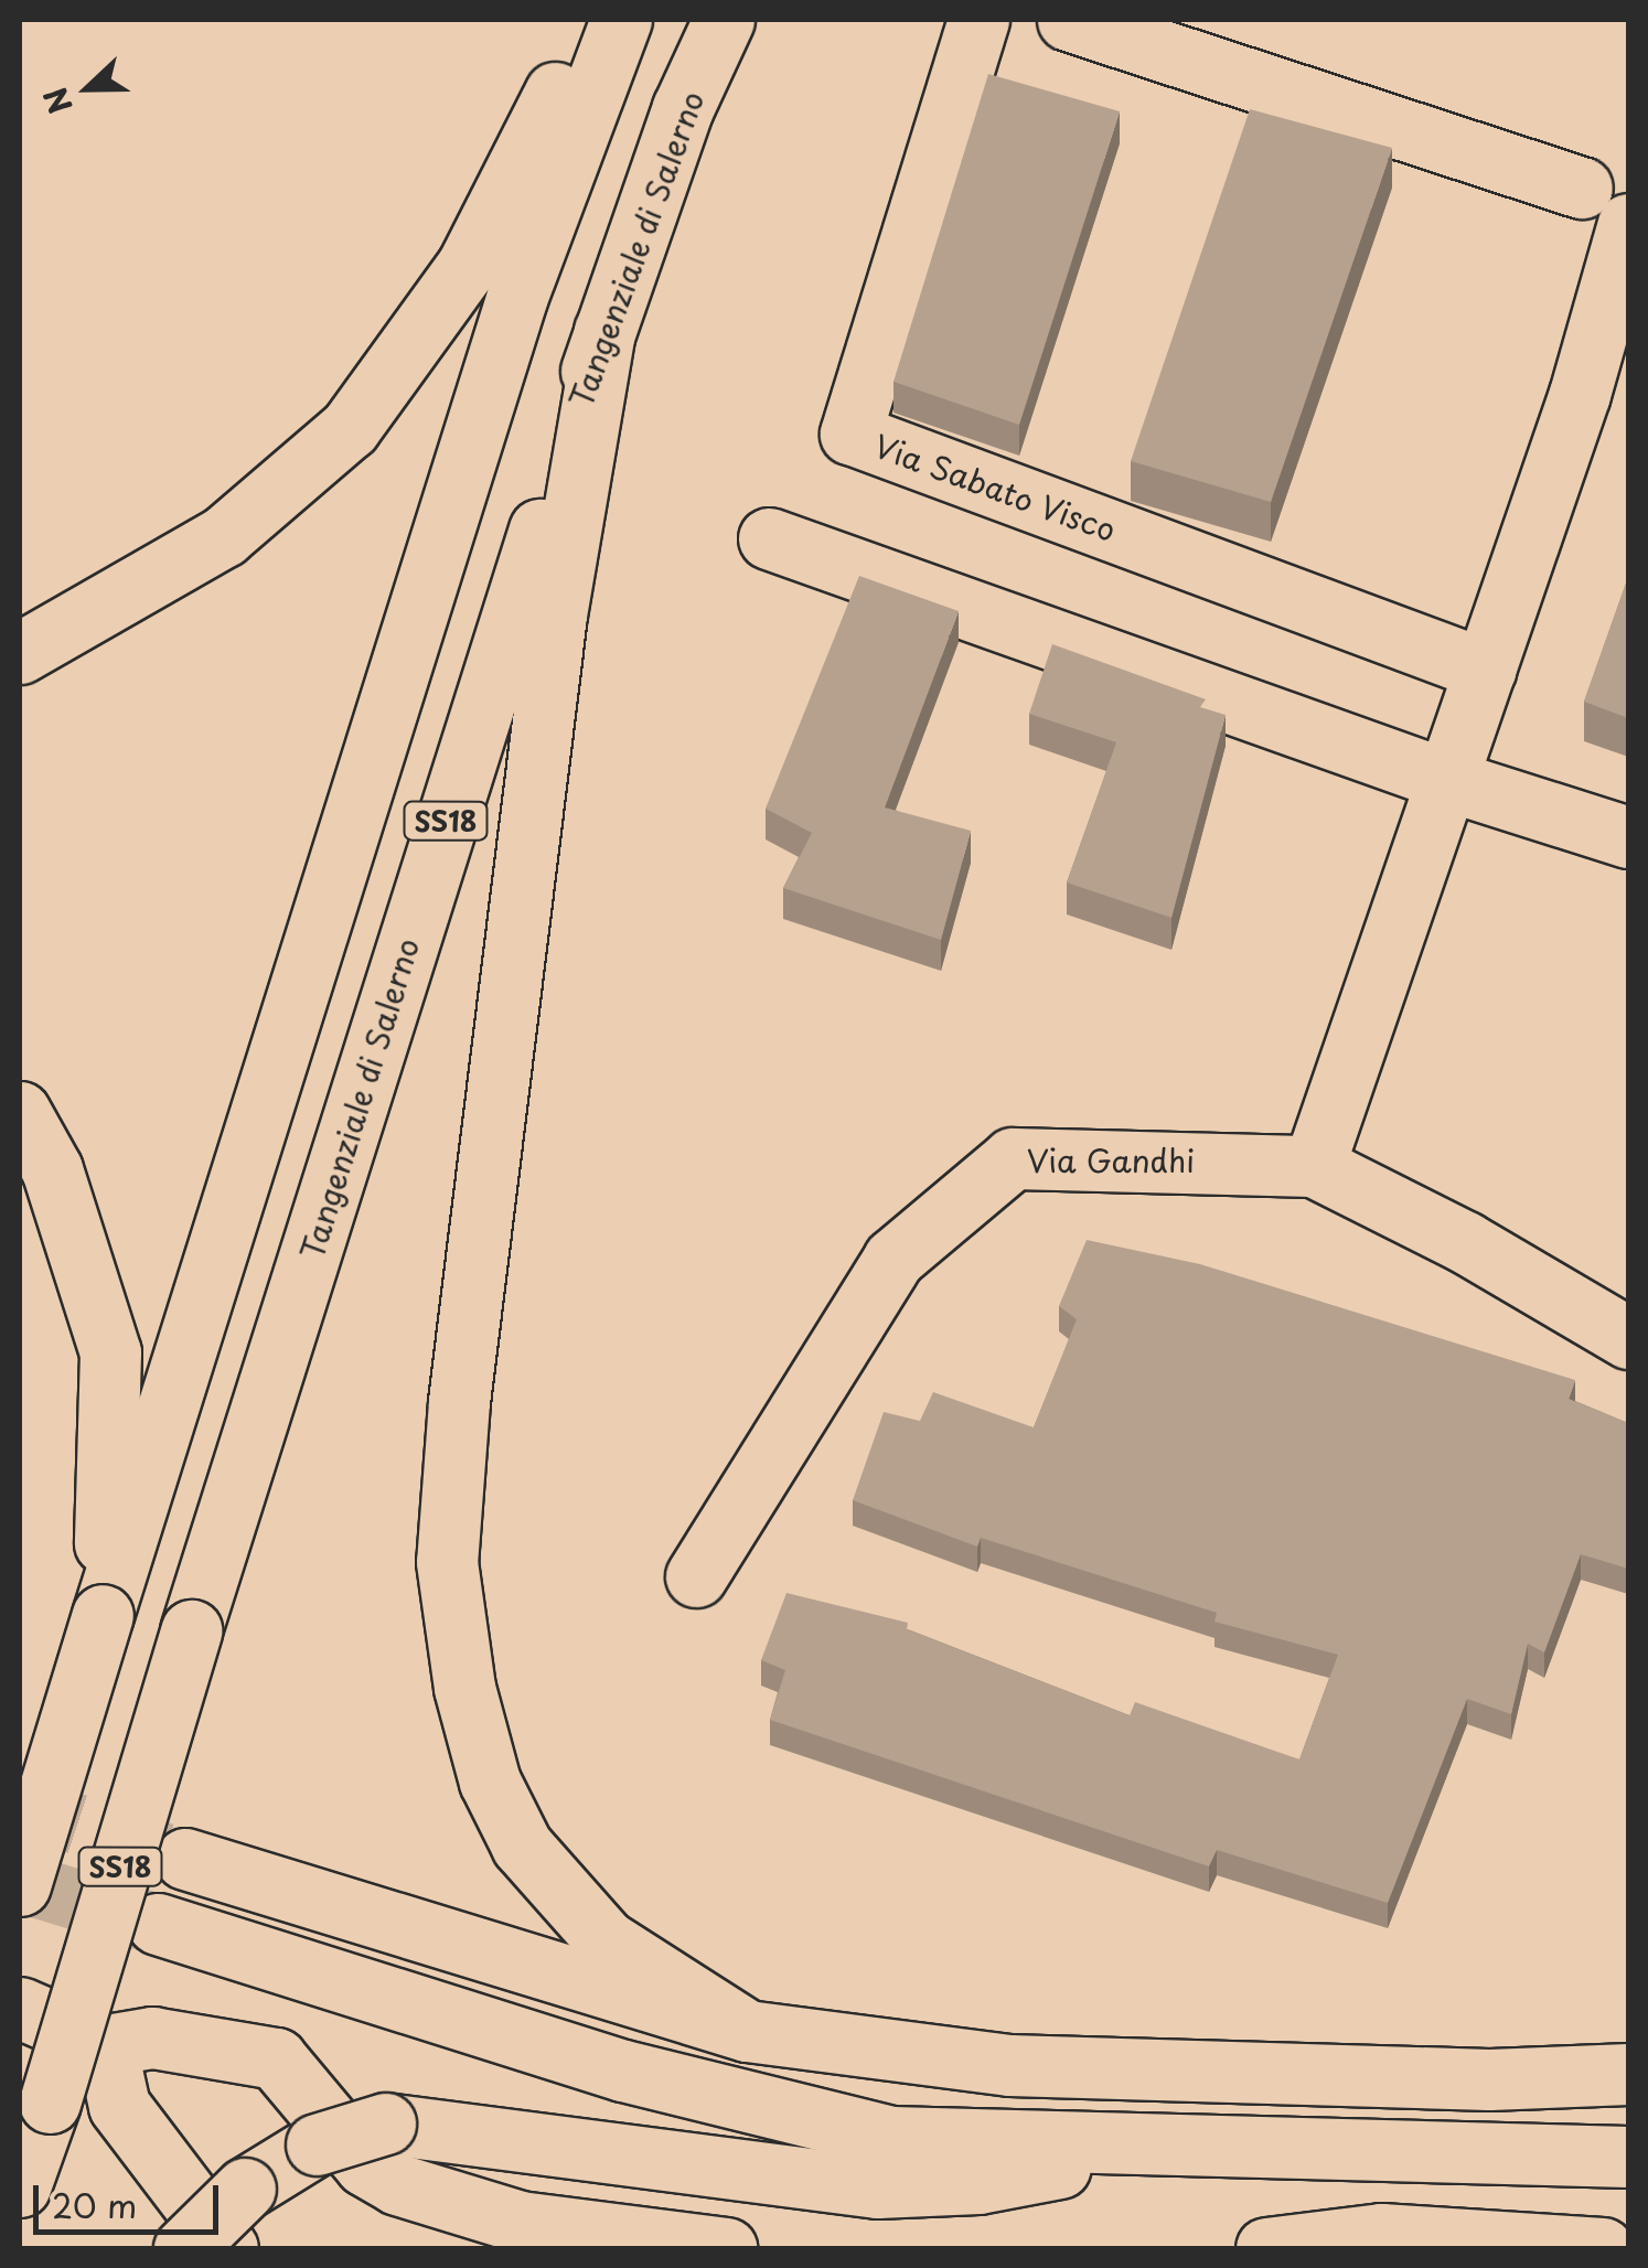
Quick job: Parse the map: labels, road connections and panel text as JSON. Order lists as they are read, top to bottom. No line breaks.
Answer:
{"streets":{"main road":["Tangenziale di Salerno","Via Sabato Visco","SS18","Via Gandhi"]},"scale_bar":"20 m","north":"left"}
